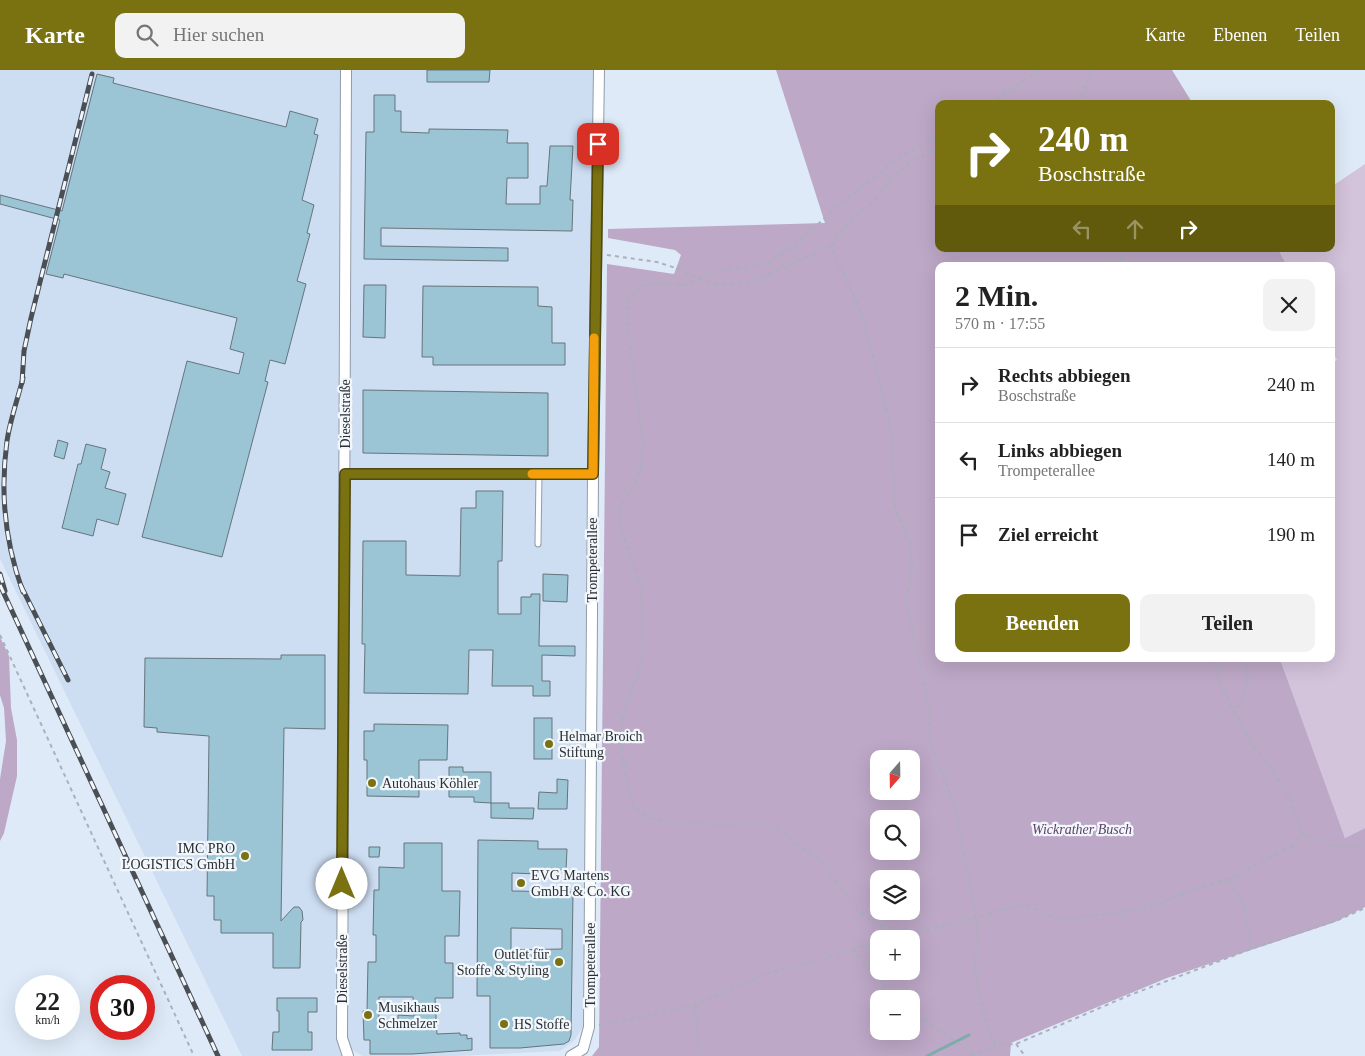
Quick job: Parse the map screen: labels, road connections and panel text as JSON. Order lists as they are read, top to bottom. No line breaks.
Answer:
{"streets":{"street":["Dieselstraße","Trompeterallee"]},"parks":["Wickrather Busch"],"places":["Helmar Broich Stiftung","Autohaus Köhler","IMC PRO LOGISTICS GmbH","EVG Martens GmbH & Co. KG","Outlet für Stoffe & Styling","Musikhaus Schmelzer","HS Stoffe"],"north":"bottom","page":{"header":"Karte","search":"Hier suchen","nav":["Karte","Ebenen","Teilen"],"turn":["240 m","Boschstraße"],"heading":["2 Min.","570 m · 17:55"],"list":[{"name":"Rechts abbiegen","note":"Boschstraße","value":"240 m"},{"name":"Links abbiegen","note":"Trompeterallee","value":"140 m"},{"name":"Ziel erreicht","value":"190 m"}],"buttons":["Beenden","Teilen"],"map_buttons":["+","−"],"speed":"22 km/h","limit":"30"}}
